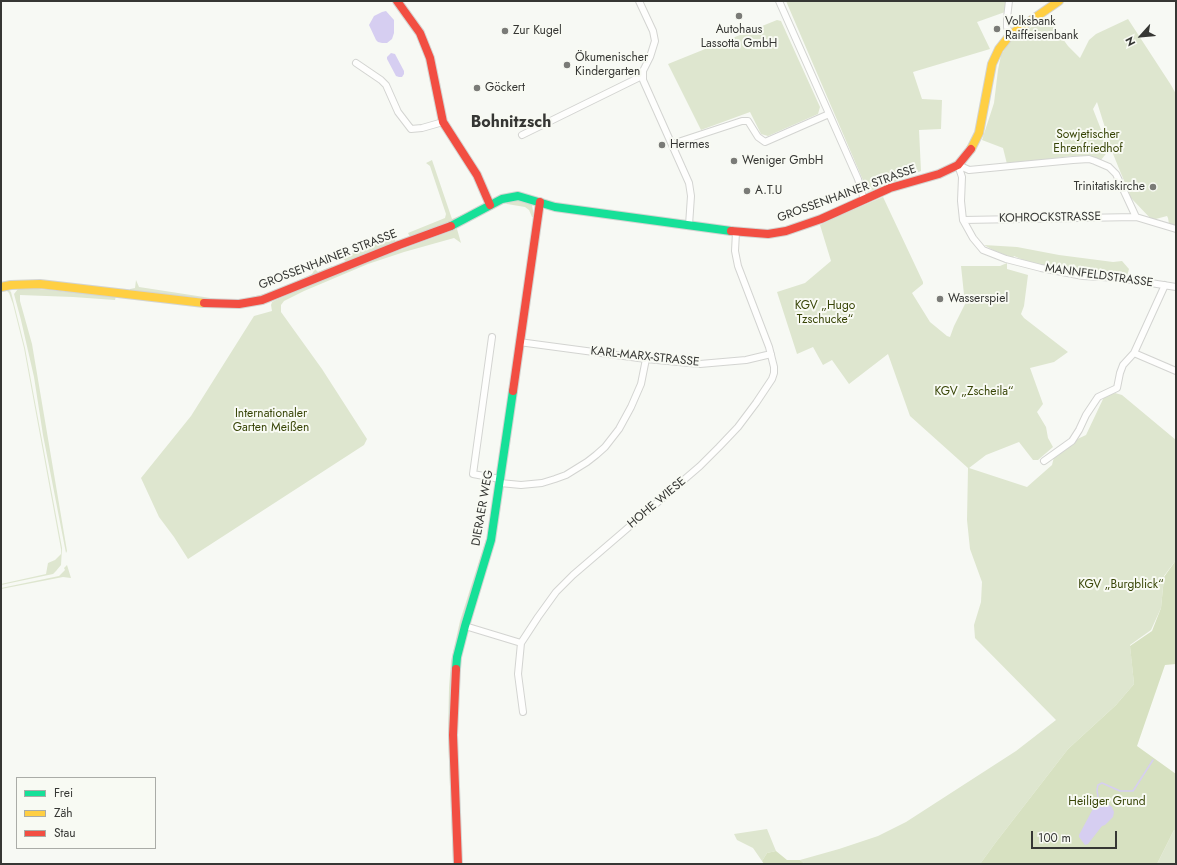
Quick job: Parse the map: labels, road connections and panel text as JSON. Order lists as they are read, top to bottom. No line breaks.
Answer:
{"streets":{"main road":["GROSSENHAINER STRASSE","DIERAER WEG"],"street":["KOHROCKSTRASSE","MANNFELDSTRASSE","KARL-MARX-STRASSE","HOHE WIESE"]},"crossings":[["GROSSENHAINER STRASSE","MANNFELDSTRASSE"],["GROSSENHAINER STRASSE","HOHE WIESE"],["GROSSENHAINER STRASSE","DIERAER WEG"],["KOHROCKSTRASSE","MANNFELDSTRASSE"],["KARL-MARX-STRASSE","HOHE WIESE"],["KARL-MARX-STRASSE","DIERAER WEG"]],"districts":["Bohnitzsch"],"parks":["Sowjetischer Ehrenfriedhof","KGV „Hugo Tzschucke“","KGV „Zscheila“","Internationaler Garten Meißen","KGV „Burgblick“","Heiliger Grund"],"places":["Autohaus Lassotta GmbH","Volksbank Raiffeisenbank","Zur Kugel","Ökumenischer Kindergarten","Göckert","Hermes","Weniger GmbH","Trinitatiskirche","A.T.U","Wasserspiel"],"legend":["Frei","Zäh","Stau"],"scale_bar":"100 m","north":"bottom left"}
